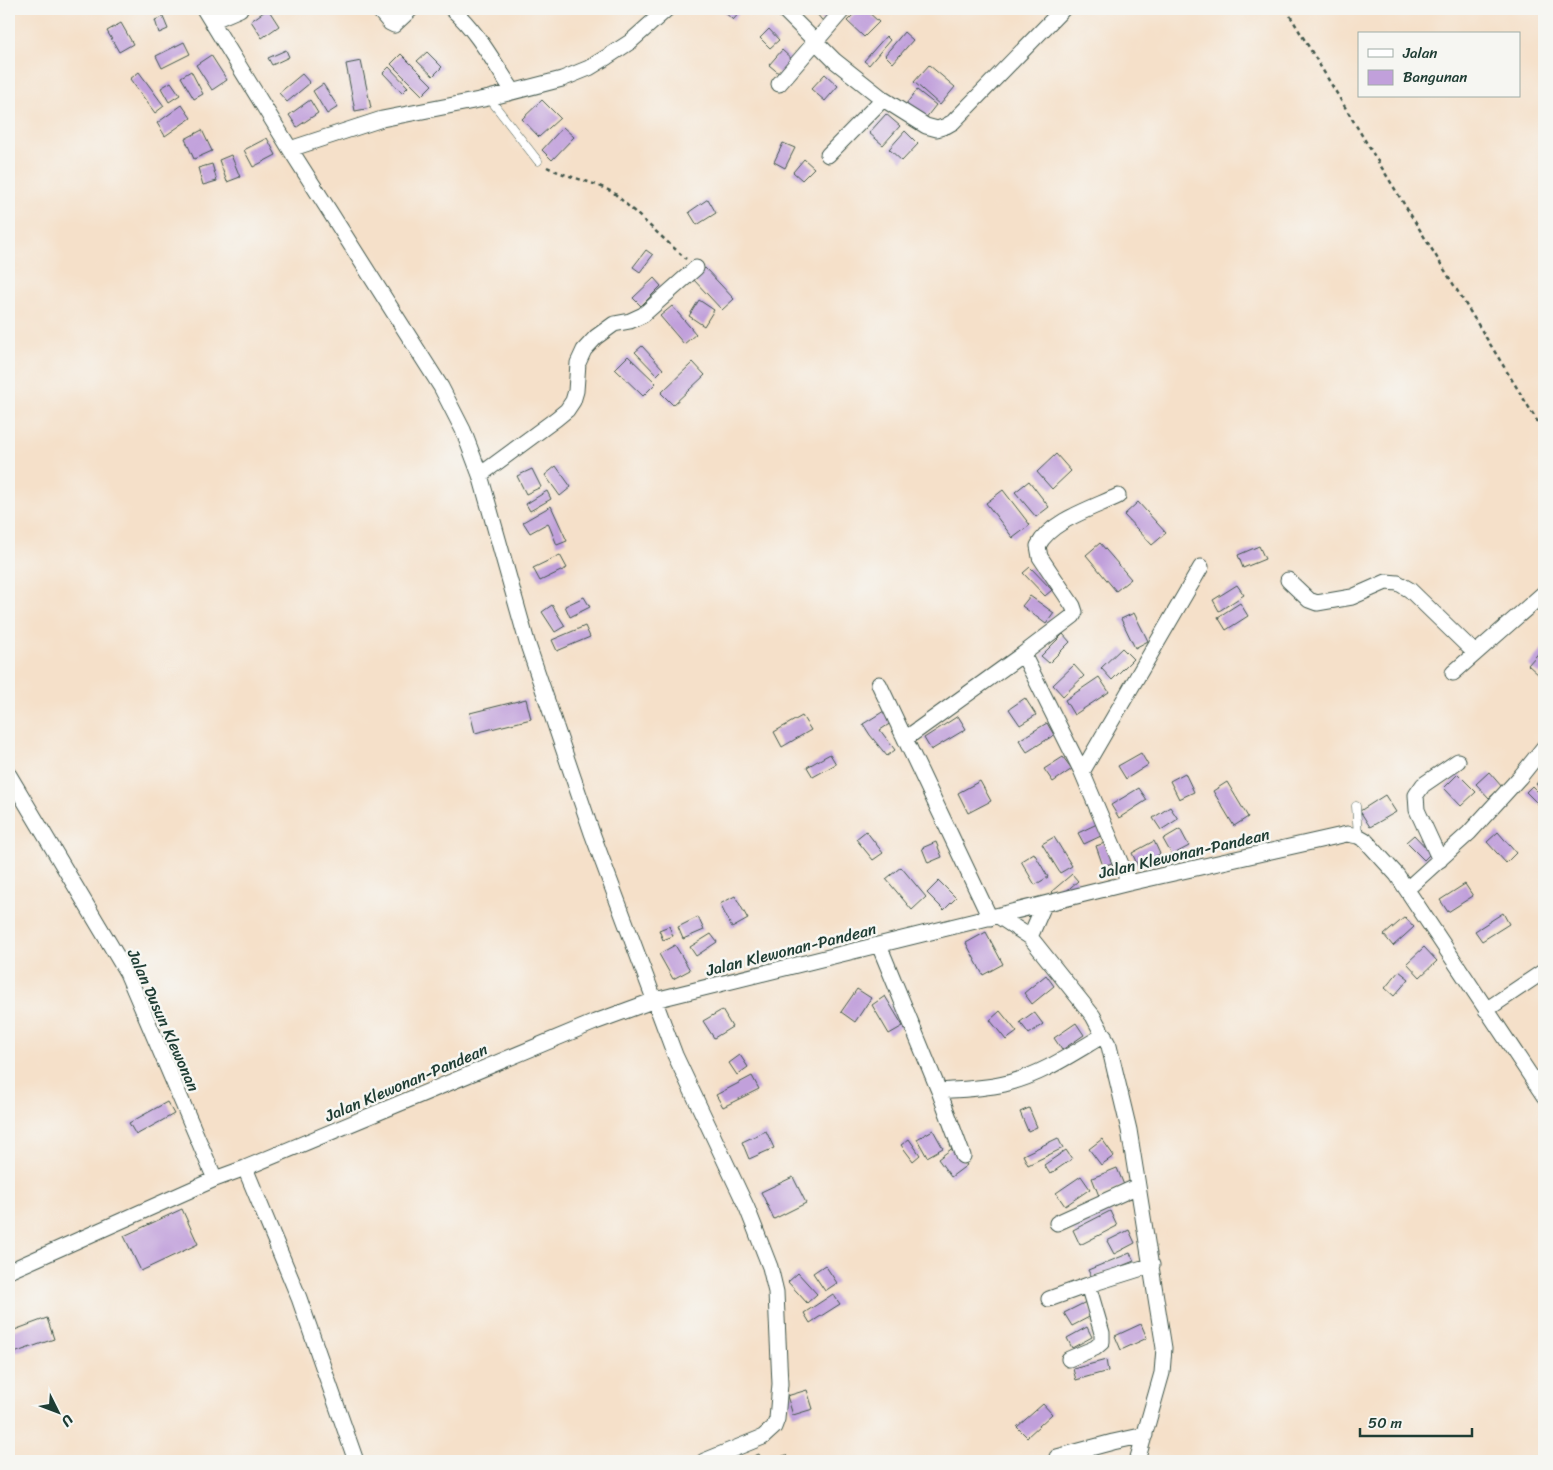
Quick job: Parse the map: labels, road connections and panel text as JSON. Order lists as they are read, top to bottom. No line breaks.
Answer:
{"streets":{"street":["Jalan Klewonan-Pandean","Jalan Dusun Klewonan"]},"legend":["Jalan","Bangunan"],"scale_bar":"50 m","north":"bottom right"}
